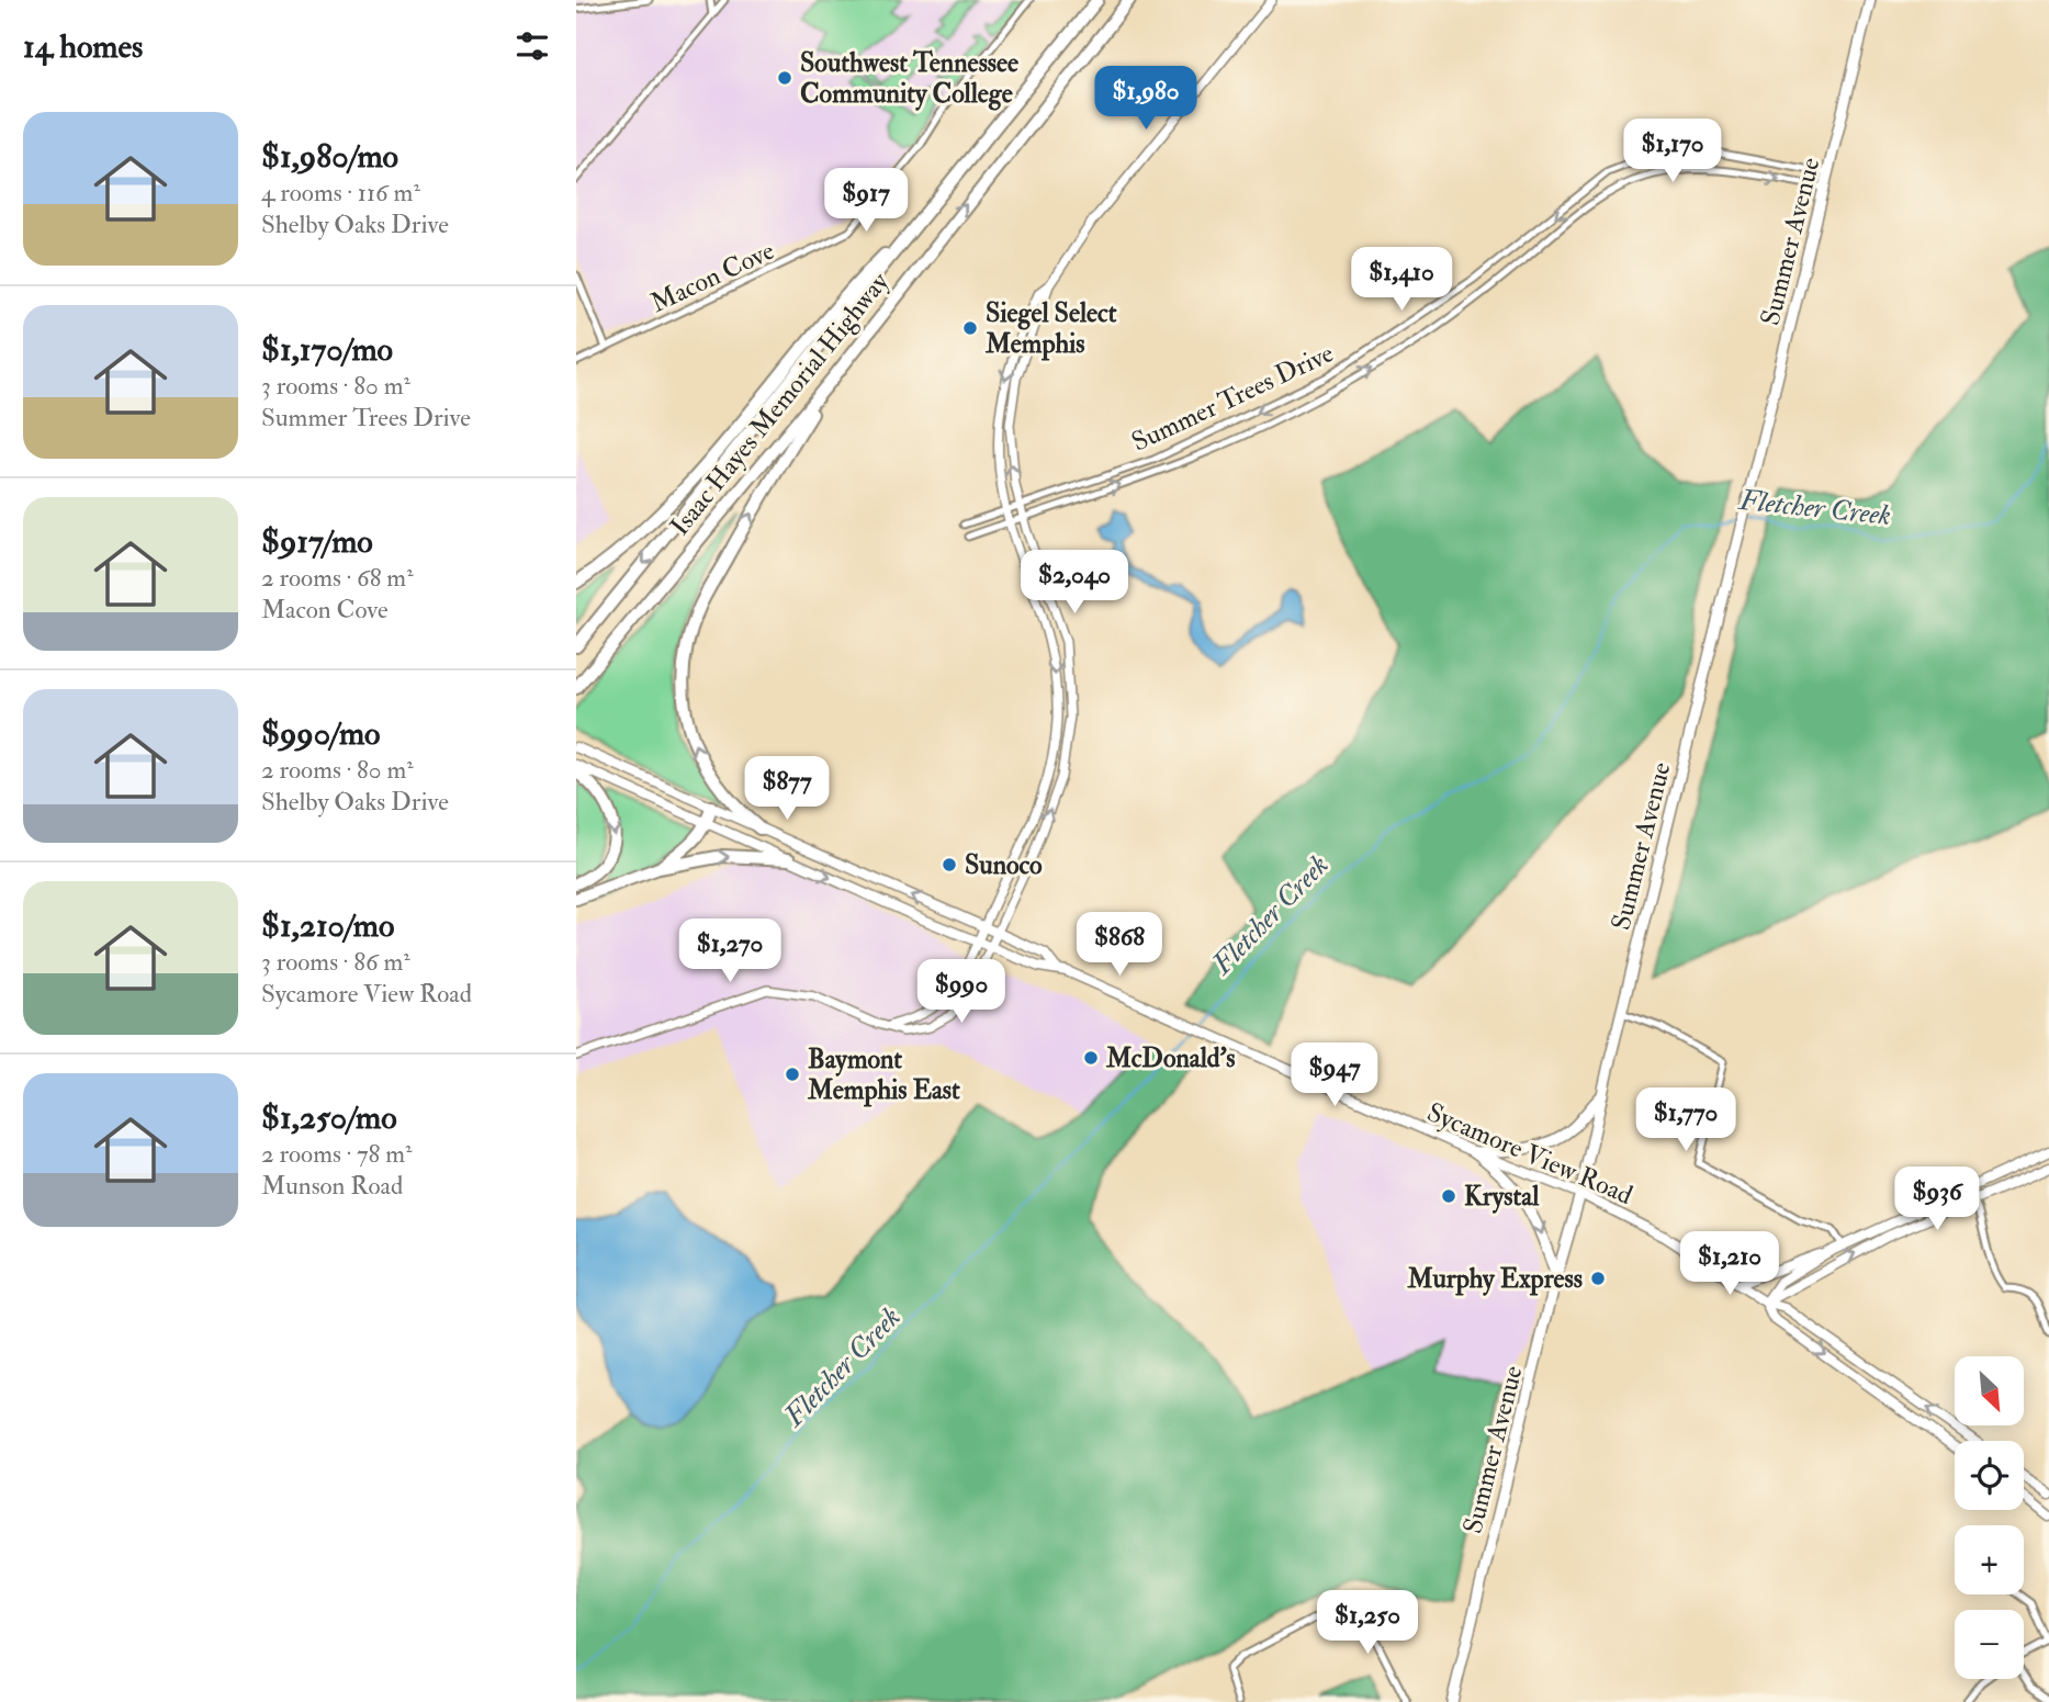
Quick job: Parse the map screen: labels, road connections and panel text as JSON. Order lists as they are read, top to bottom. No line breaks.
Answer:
{"streets":{"highway":["Isaac Hayes Memorial Highway"],"main road":["Summer Avenue","Sycamore View Road"],"street":["Macon Cove","Summer Trees Drive"]},"crossings":[["Summer Avenue","Summer Trees Drive"],["Summer Avenue","Sycamore View Road"]],"water":["Fletcher Creek"],"places":["Southwest Tennessee Community College","Siegel Select Memphis","Sunoco","McDonald's","Baymont Memphis East","Krystal","Murphy Express"],"north":"bottom right","page":{"heading":"14 homes","price":["$1,980","$1,170","$917","$1,410","$2,040","$877","$868","$1,270","$990","$947","$1,770","$936","$1,210","$1,250"],"list":[{"name":"$1,980/mo","note":"4 rooms · 116 m² · Shelby Oaks Drive"},{"name":"$1,170/mo","note":"3 rooms · 80 m² · Summer Trees Drive"},{"name":"$917/mo","note":"2 rooms · 68 m² · Macon Cove"},{"name":"$990/mo","note":"2 rooms · 80 m² · Shelby Oaks Drive"},{"name":"$1,210/mo","note":"3 rooms · 86 m² · Sycamore View Road"},{"name":"$1,250/mo","note":"2 rooms · 78 m² · Munson Road"}],"map_buttons":["+","−"]}}
